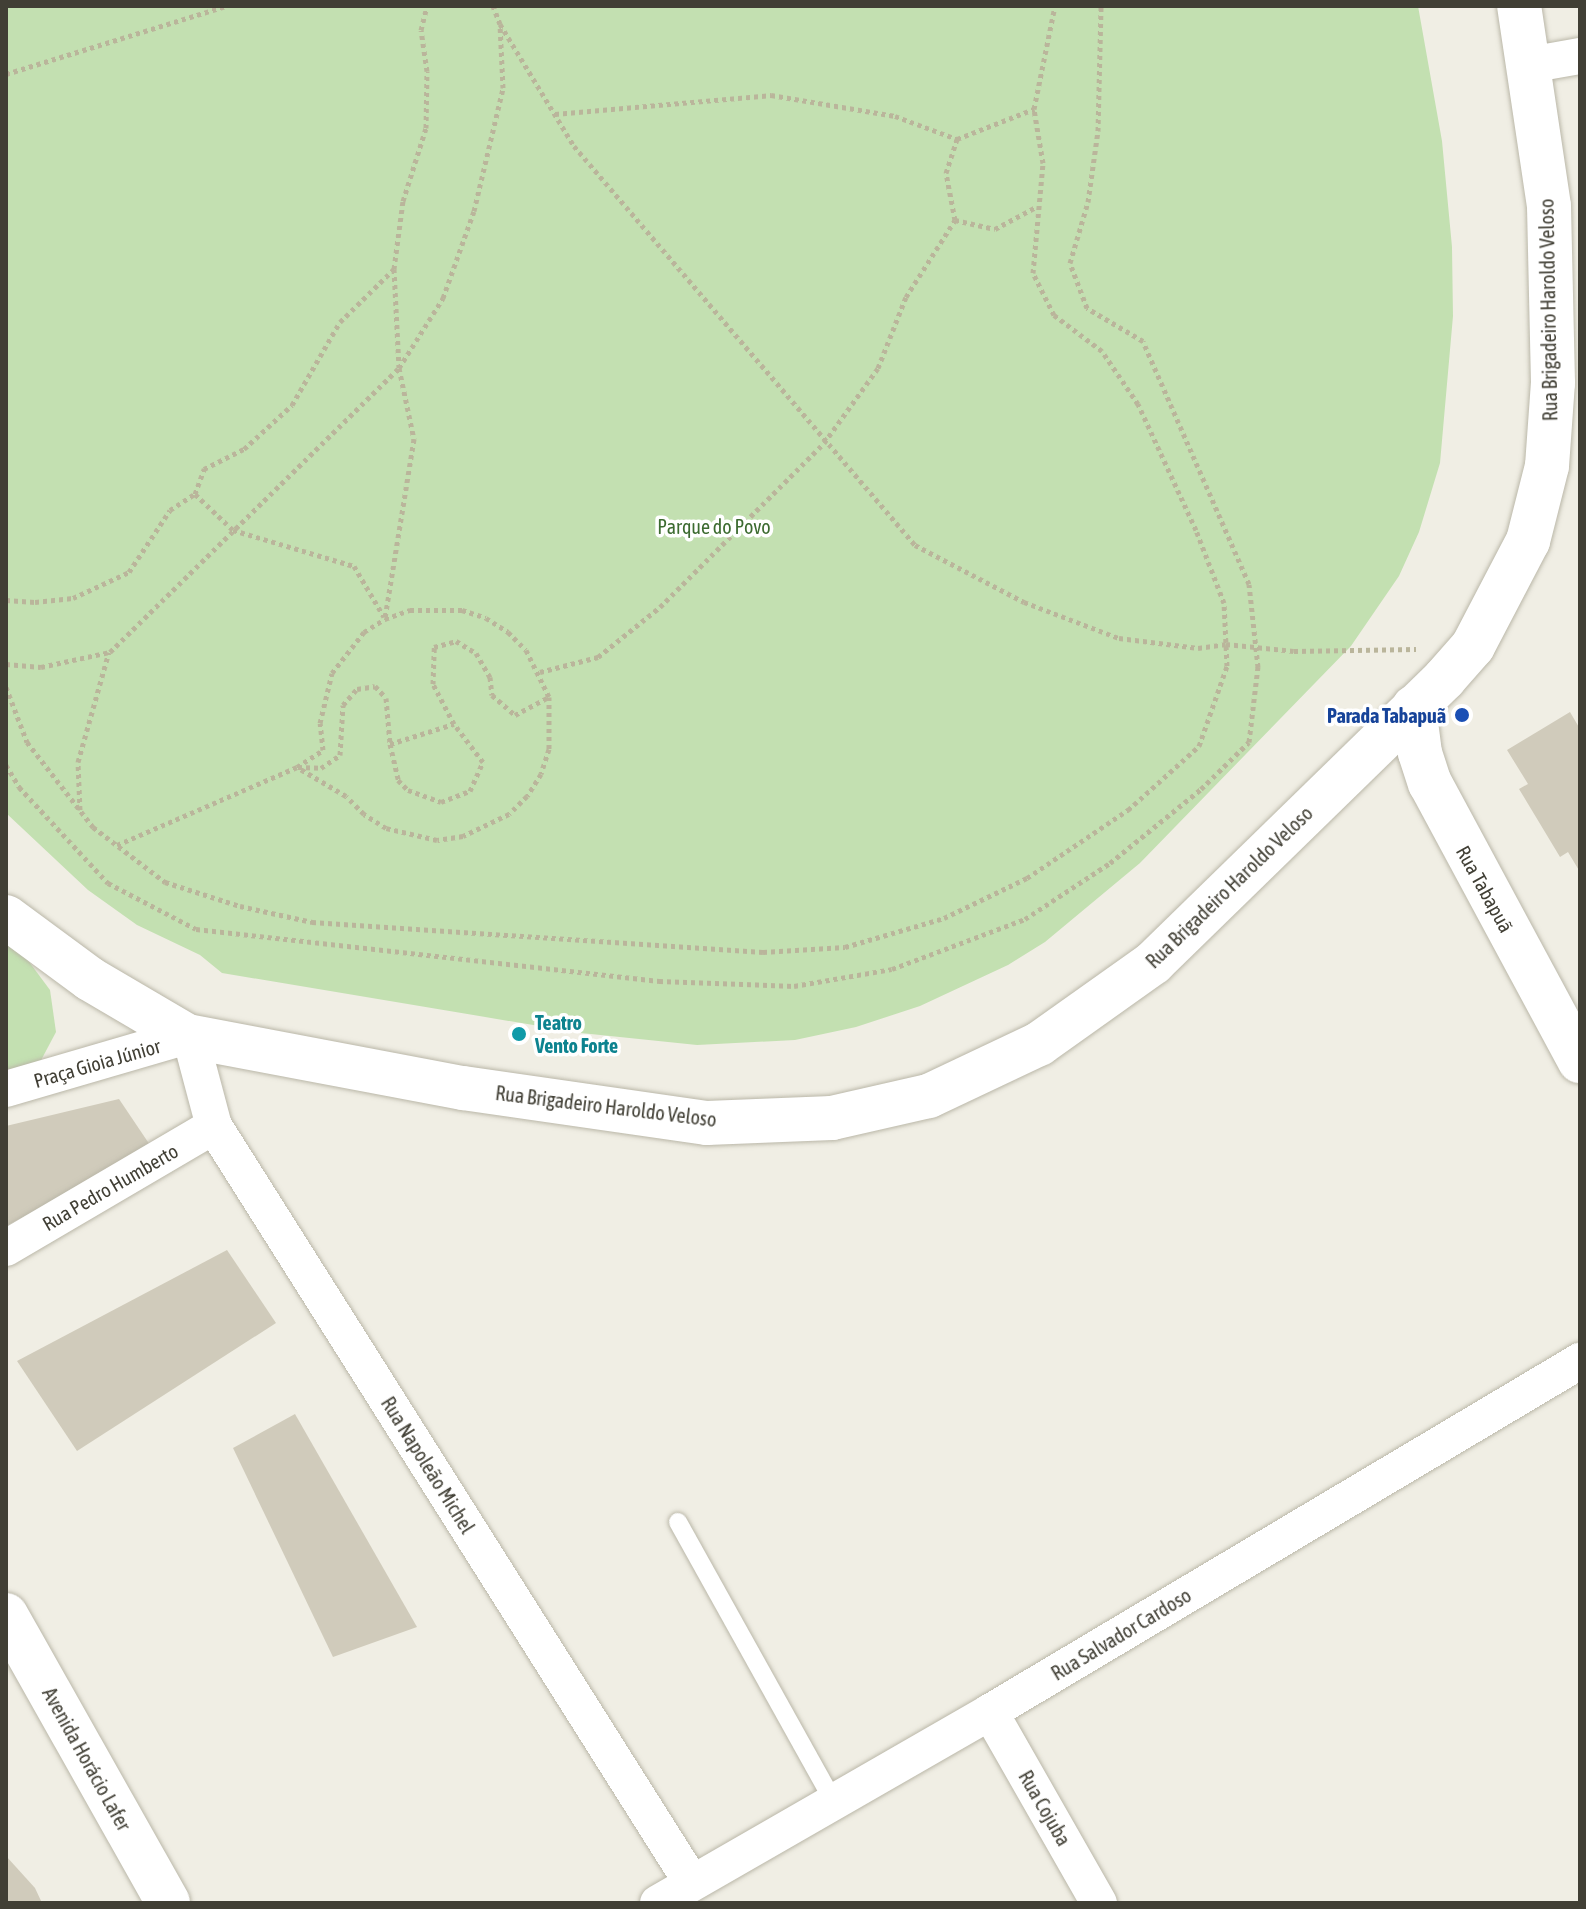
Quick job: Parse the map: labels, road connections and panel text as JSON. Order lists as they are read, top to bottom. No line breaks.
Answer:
{"streets":{"street":["Rua Brigadeiro Haroldo Veloso","Rua Tabapuã","Praça Gioia Júnior","Rua Pedro Humberto","Rua Napoleão Michel","Rua Salvador Cardoso","Avenida Horácio Lafer","Rua Cojuba"]},"crossings":[["Rua Brigadeiro Haroldo Veloso","Rua Tabapuã"],["Rua Brigadeiro Haroldo Veloso","Praça Gioia Júnior"],["Rua Brigadeiro Haroldo Veloso","Rua Napoleão Michel"],["Praça Gioia Júnior","Rua Napoleão Michel"],["Rua Pedro Humberto","Rua Napoleão Michel"],["Rua Napoleão Michel","Rua Salvador Cardoso"],["Rua Salvador Cardoso","Rua Cojuba"]],"parks":["Parque do Povo"],"places":["Parada Tabapuã","Teatro Vento Forte"]}
